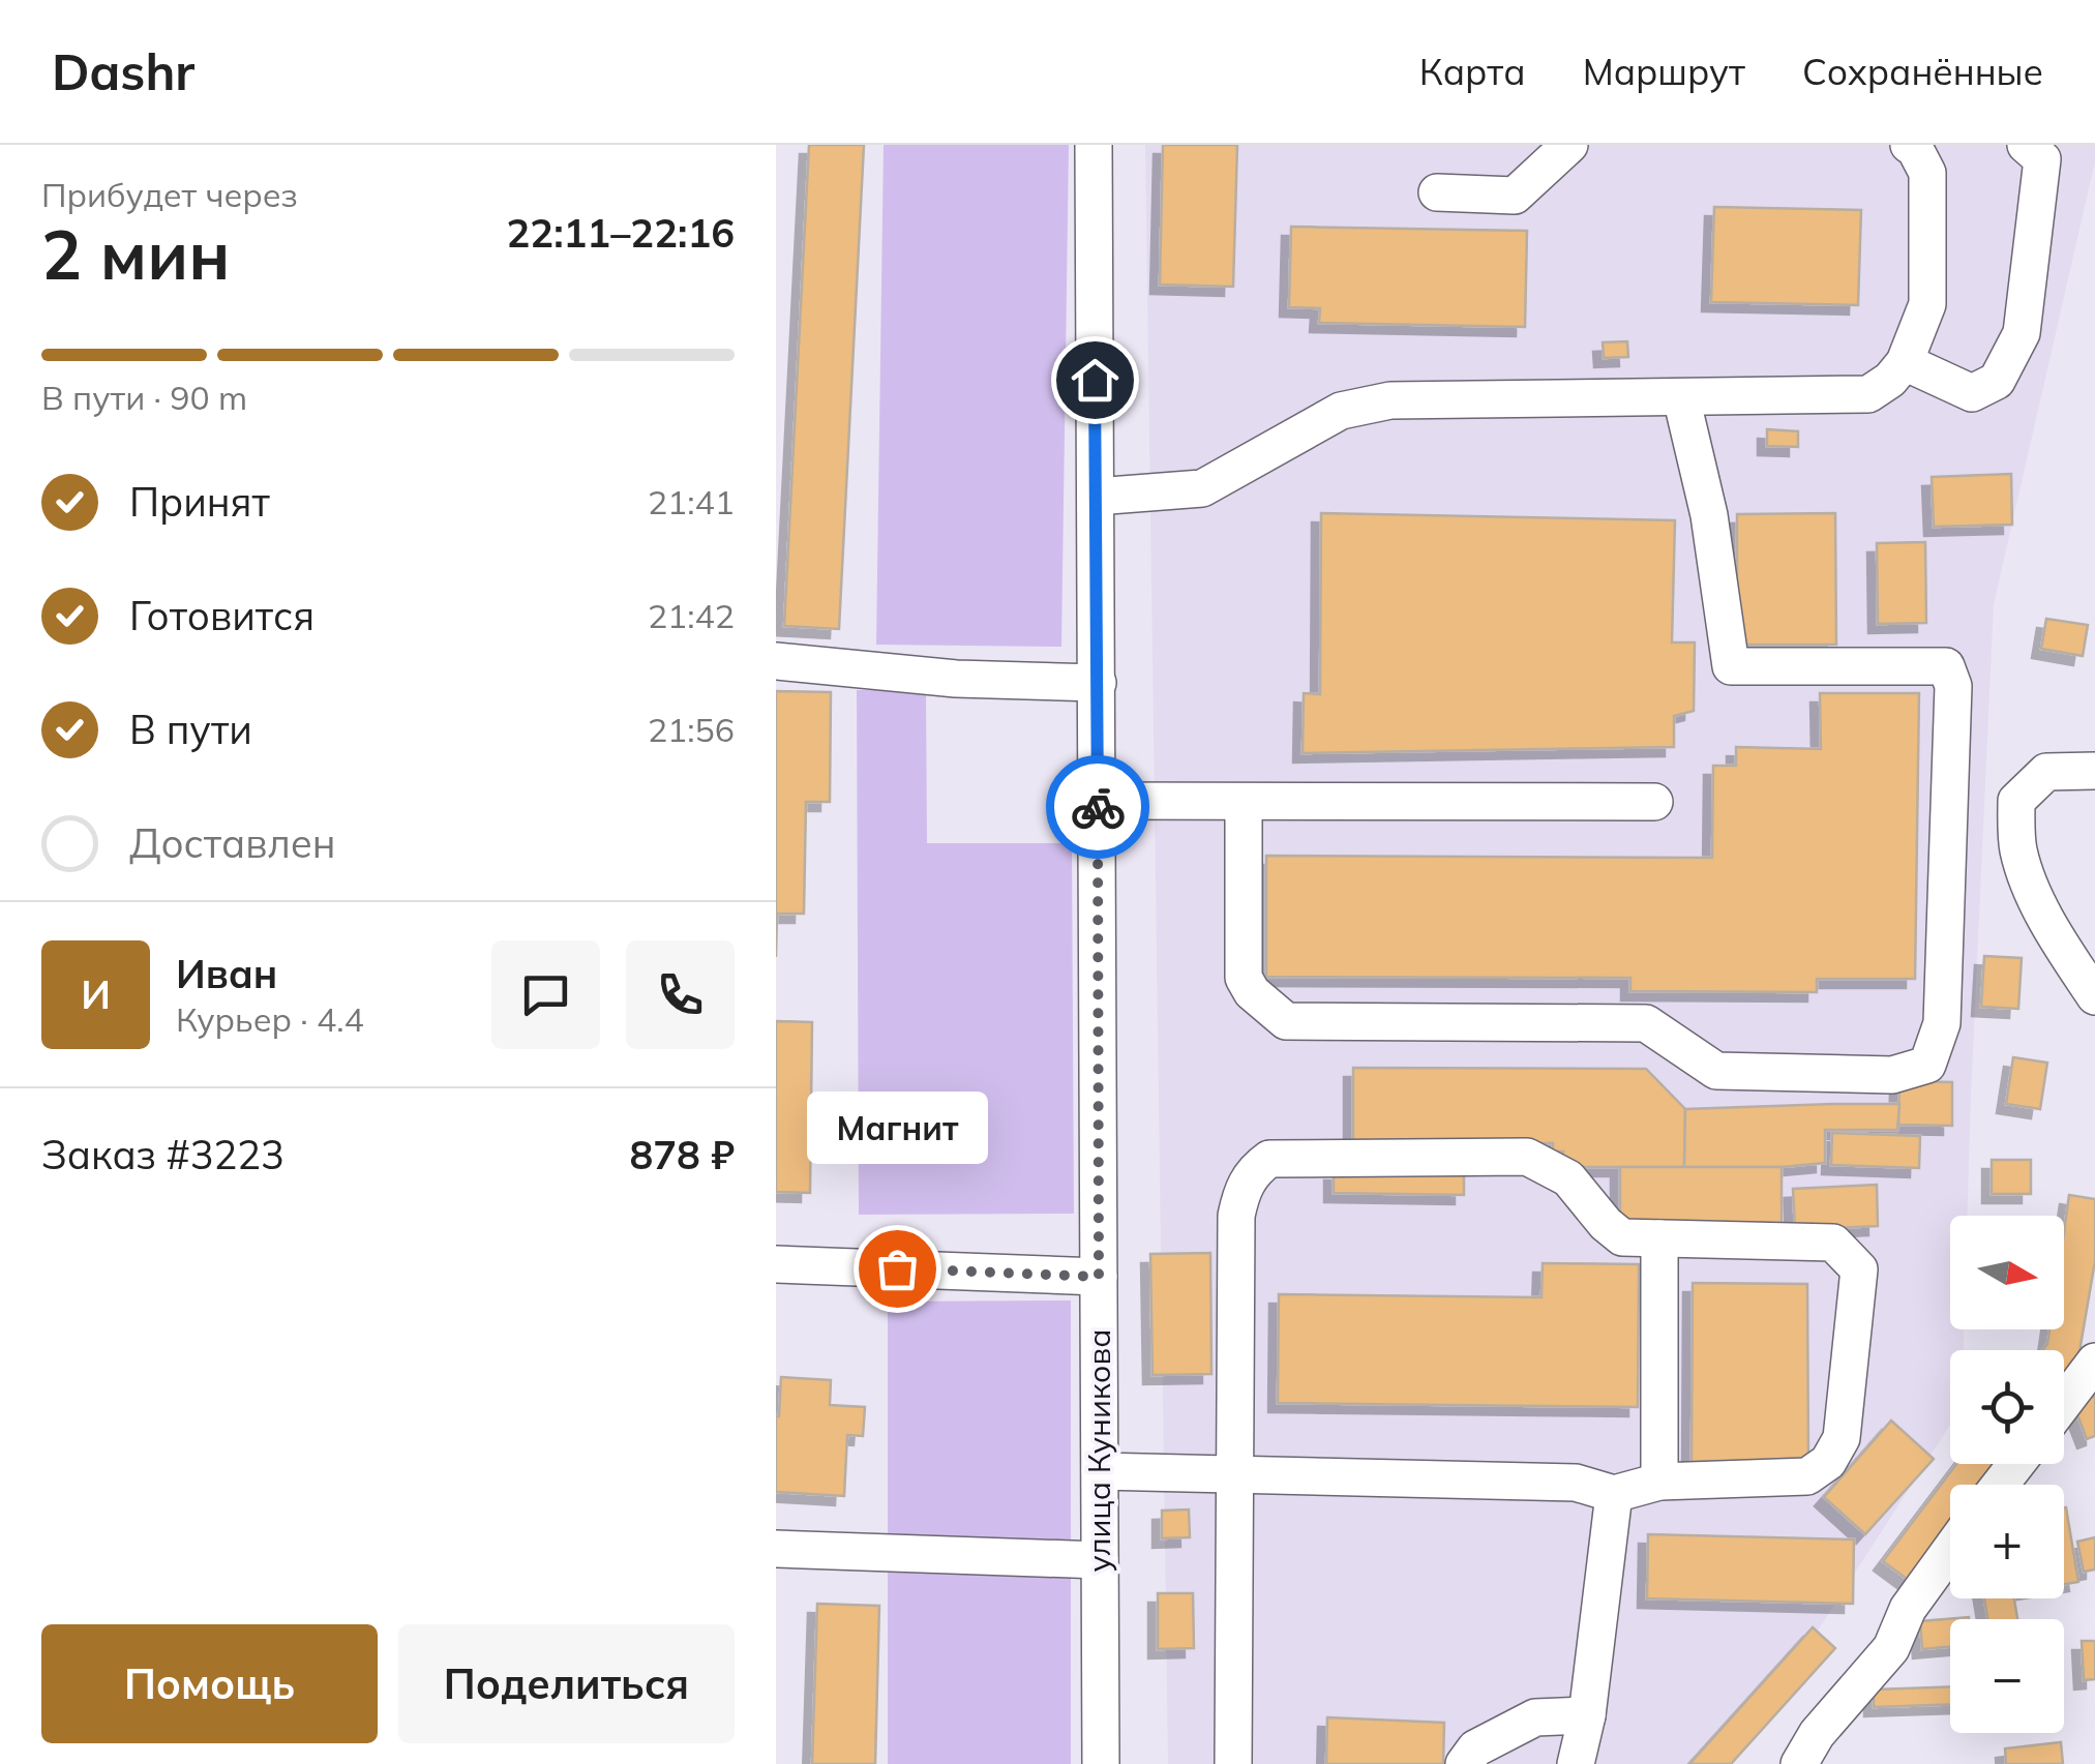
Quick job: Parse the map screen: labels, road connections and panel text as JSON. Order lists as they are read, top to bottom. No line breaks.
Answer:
{"streets":{"street":["улица Куникова"]},"places":["Магнит"],"north":"right","page":{"header":"Dashr","nav":["Карта","Маршрут","Сохранённые"],"heading":["2 мин","Прибудет через","22:11–22:16"],"panel":["Иван","Курьер · 4.4","Заказ #3223","878 ₽"],"bar":"В пути · 90 m","list":[["Принят","21:41"],["Готовится","21:42"],["В пути","21:56"],"Доставлен"],"round":"И","bubble":"Магнит","map_buttons":["+","−"],"buttons":["Помощь","Поделиться"]}}
